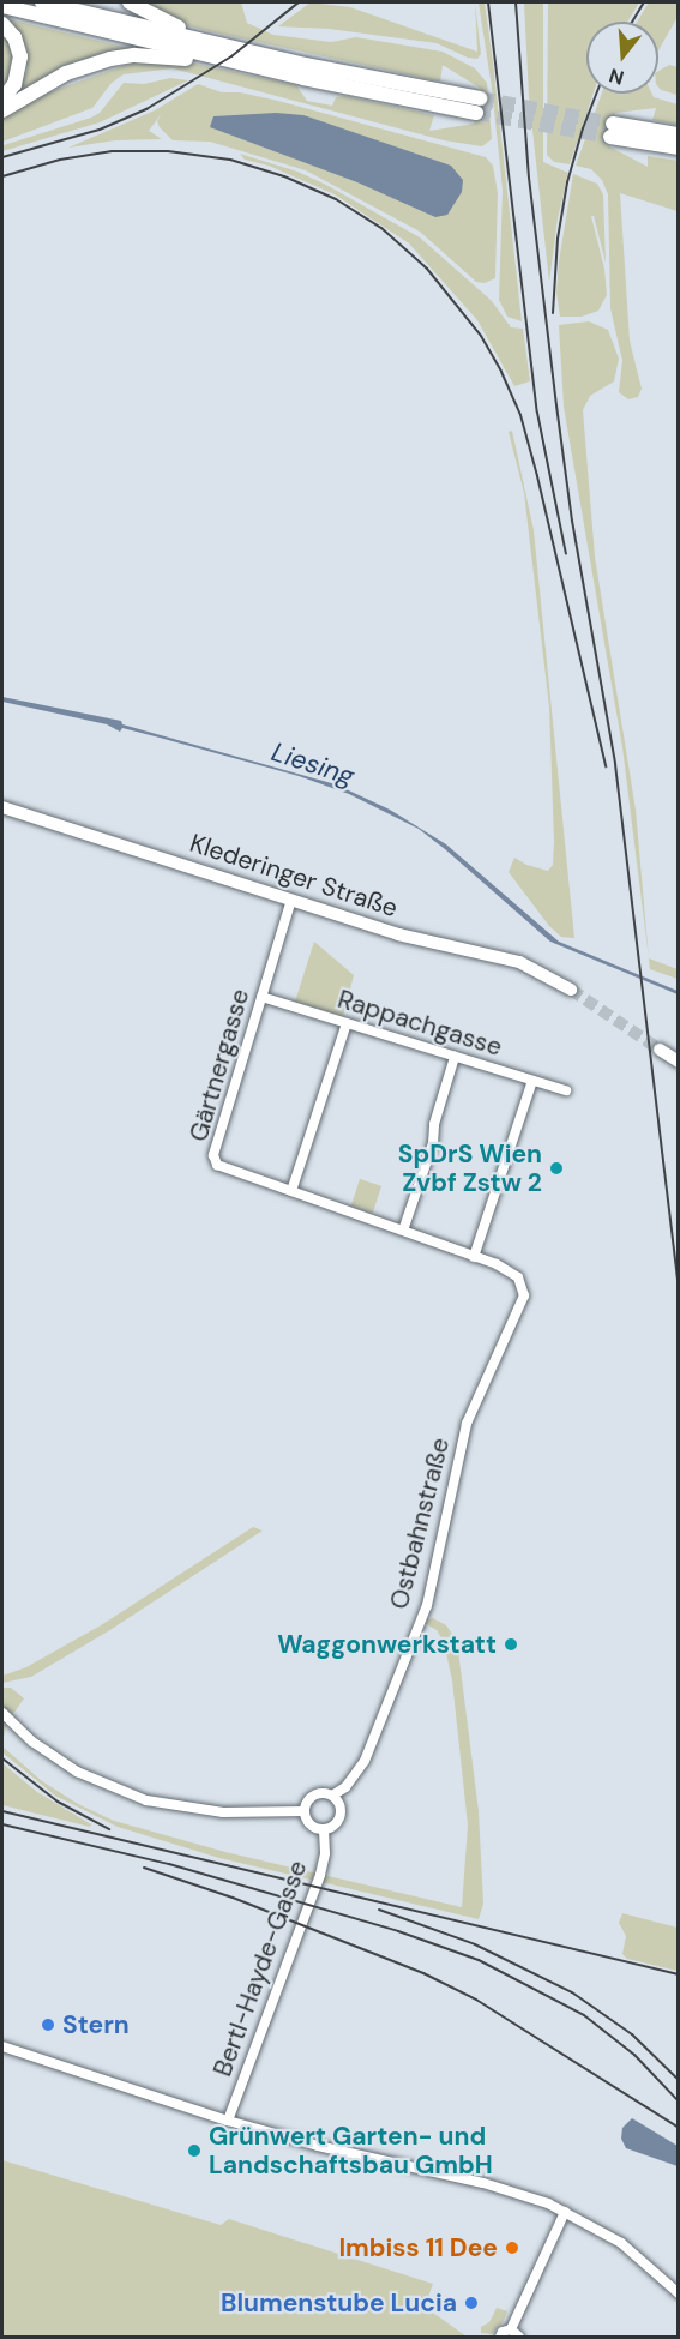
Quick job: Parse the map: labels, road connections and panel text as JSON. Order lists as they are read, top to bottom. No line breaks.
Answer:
{"streets":{"main road":["Klederinger Straße"],"street":["Rappachgasse","Gärtnergasse","Ostbahnstraße","Bertl-Hayde-Gasse"]},"crossings":[["Klederinger Straße","Gärtnergasse"],["Rappachgasse","Gärtnergasse"],["Gärtnergasse","Ostbahnstraße"],["Ostbahnstraße","Bertl-Hayde-Gasse"]],"water":["Liesing"],"places":["SpDrS Wien Zvbf Zstw 2","Waggonwerkstatt","Stern","Grünwert Garten- und Landschaftsbau GmbH","Imbiss 11 Dee","Blumenstube Lucia"],"north":"bottom"}
